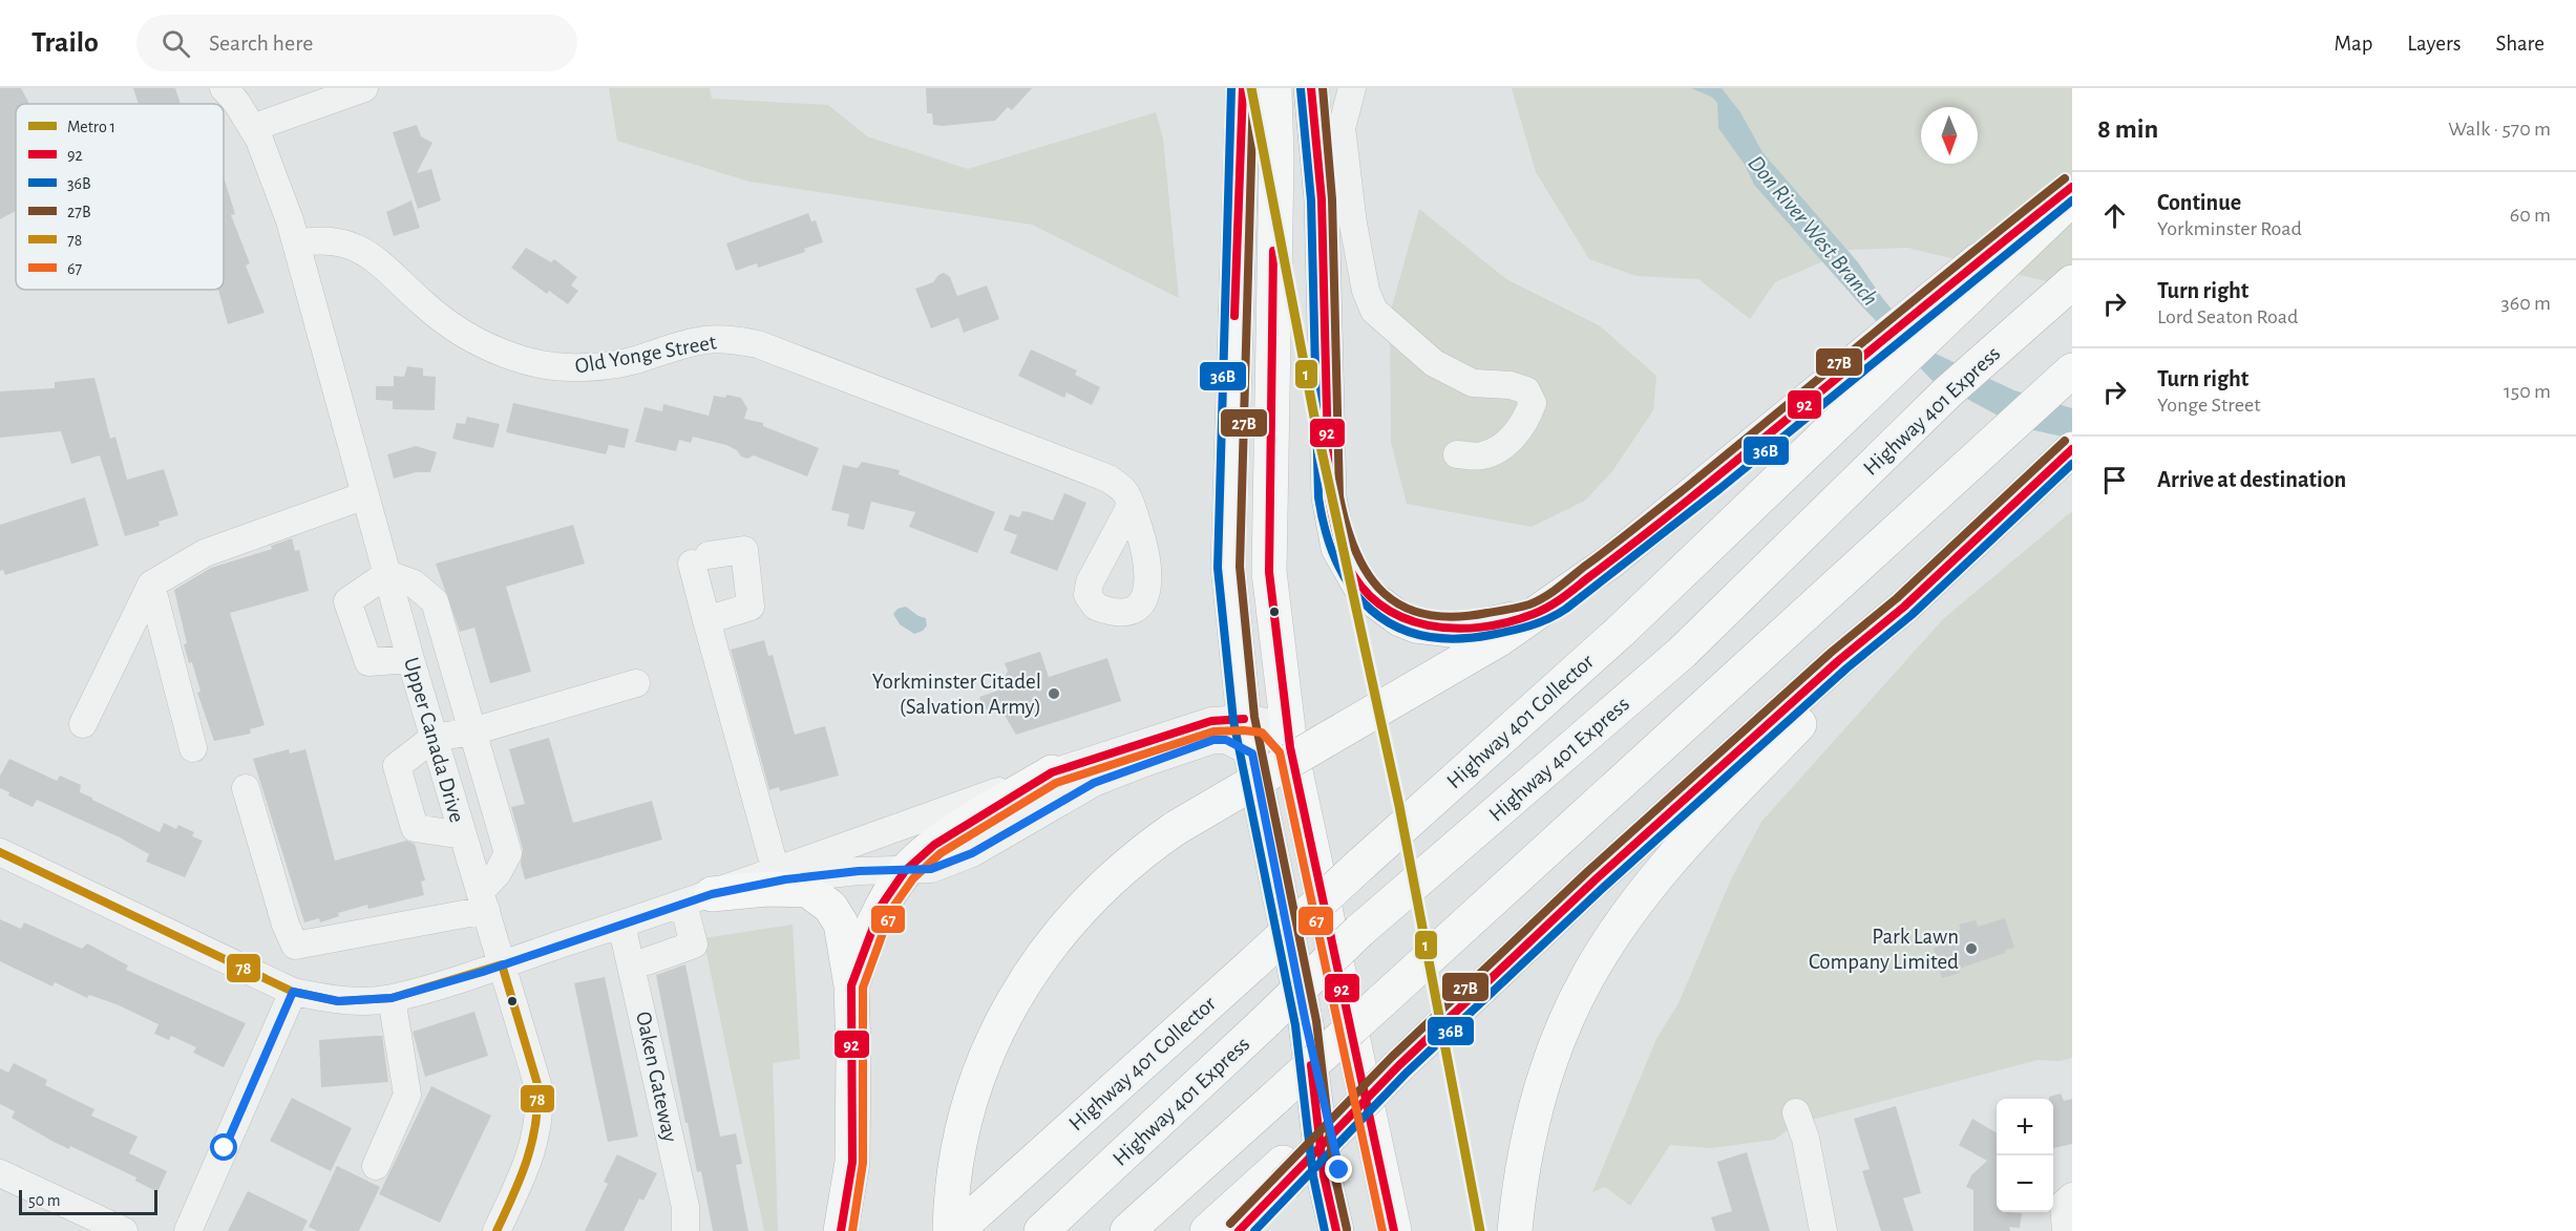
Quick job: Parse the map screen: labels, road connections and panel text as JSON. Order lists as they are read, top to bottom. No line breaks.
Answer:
{"streets":{"main road":["Highway 401 Express","Highway 401 Collector"],"street":["Old Yonge Street","Upper Canada Drive","Oaken Gateway"]},"crossings":[["Old Yonge Street","Upper Canada Drive"]],"water":["Don River West Branch"],"places":["Yorkminster Citadel (Salvation Army)","Park Lawn Company Limited"],"lines":["metro line 1","transit line 92","transit line 36B","transit line 27B","transit line 67","transit line 78"],"legend":["Metro 1","92","36B","27B","78","67"],"scale_bar":"50 m","north":"bottom","page":{"header":"Trailo","search":"Search here","nav":["Map","Layers","Share"],"heading":["8 min","Walk · 570 m"],"list":[["Continue","Yorkminster Road","60 m"],["Turn right","Lord Seaton Road","360 m"],["Turn right","Yonge Street","150 m"],"Arrive at destination"],"map_buttons":["+","−"],"scale":"50 m"}}
